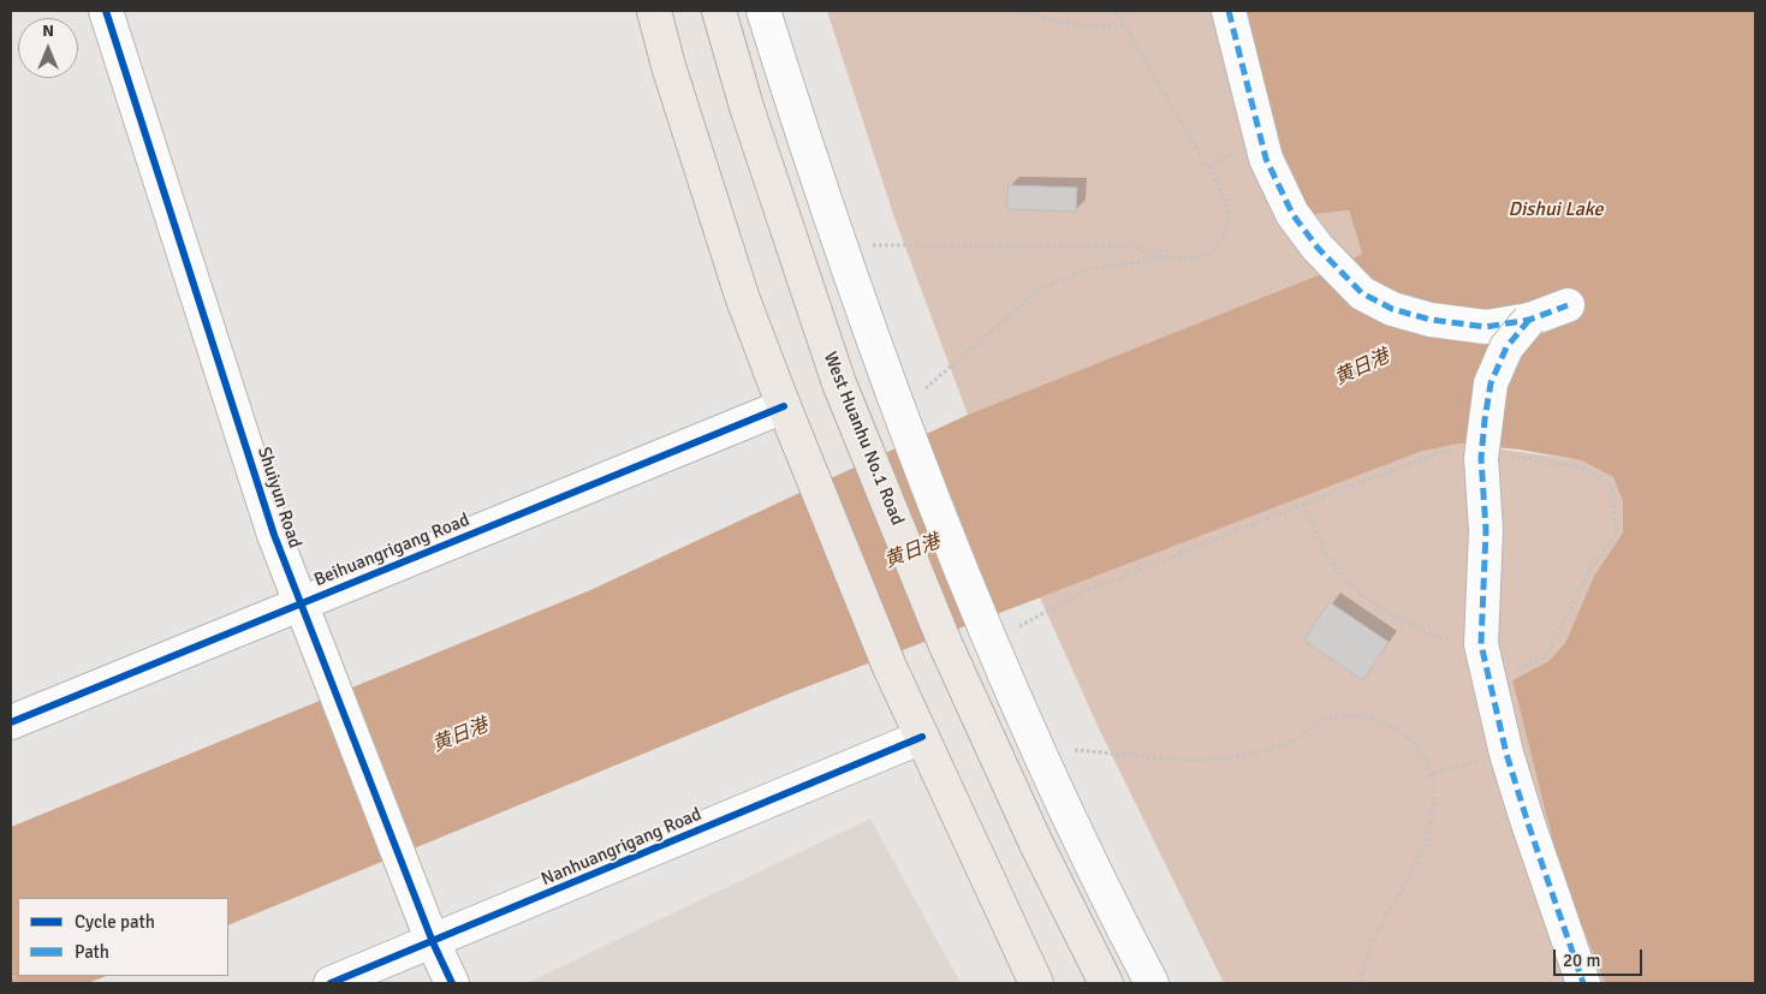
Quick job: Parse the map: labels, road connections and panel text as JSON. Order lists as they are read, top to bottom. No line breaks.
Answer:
{"streets":{"main road":["West Huanhu No.1 Road"],"street":["Shuiyun Road","Beihuangrigang Road","Nanhuangrigang Road"]},"crossings":[["Shuiyun Road","Beihuangrigang Road"],["Shuiyun Road","Nanhuangrigang Road"]],"water":["Dishui Lake","黄日港"],"legend":["Cycle path","Path"],"scale_bar":"20 m","north":"top"}
